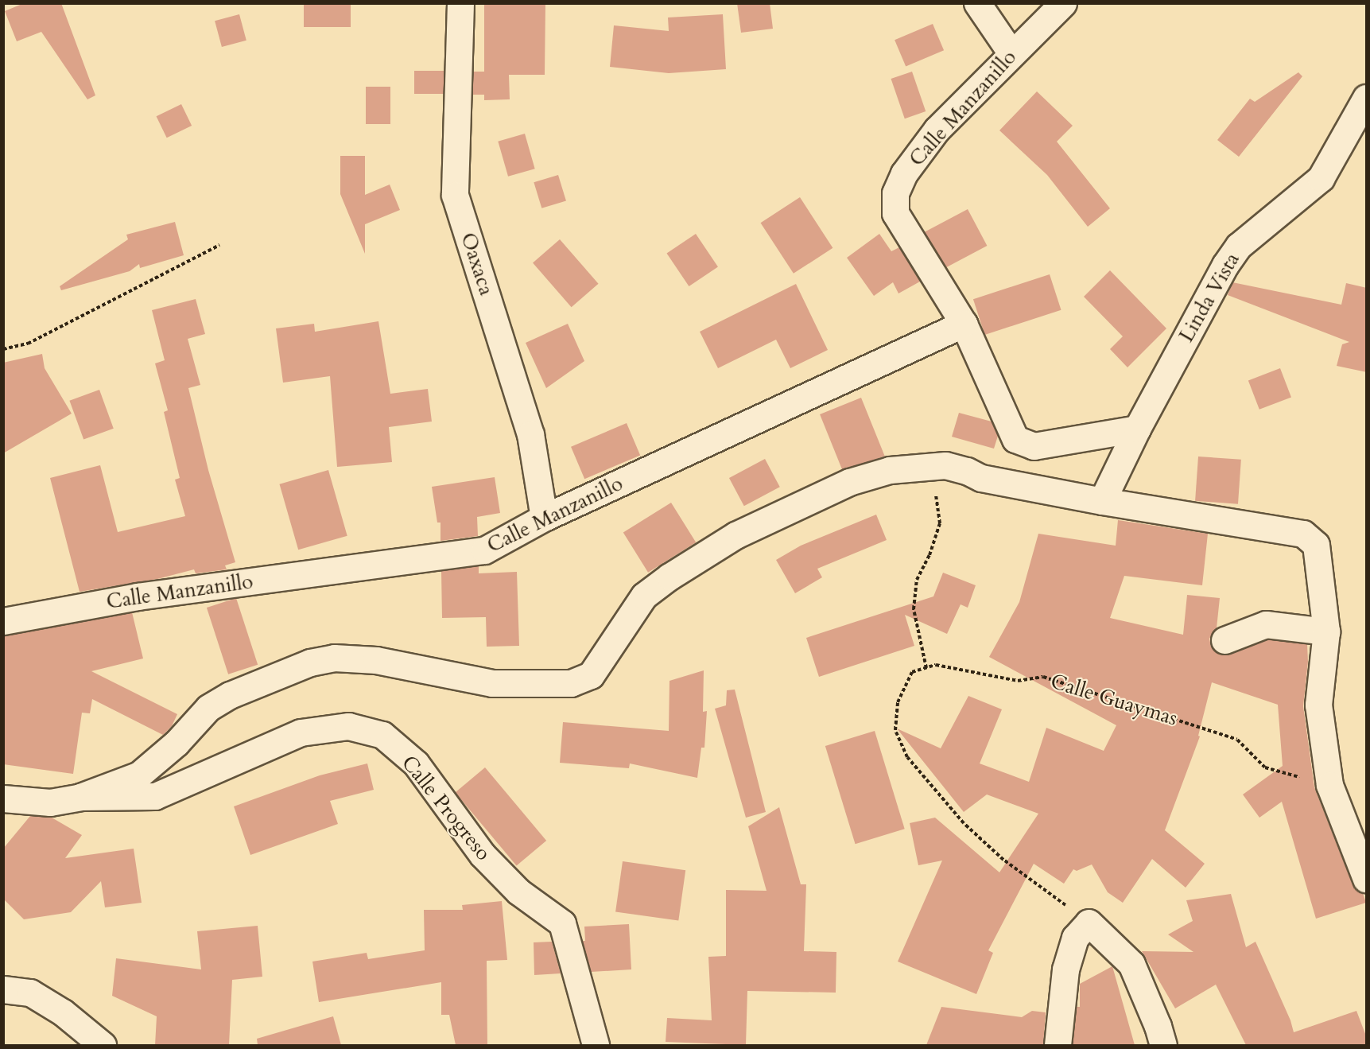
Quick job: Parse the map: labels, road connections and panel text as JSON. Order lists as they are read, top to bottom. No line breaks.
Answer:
{"streets":{"street":["Calle Manzanillo","Oaxaca","Linda Vista","Calle Progreso"],"path":["Calle Guaymas"]},"crossings":[["Calle Manzanillo","Oaxaca"],["Calle Manzanillo","Linda Vista"]]}
